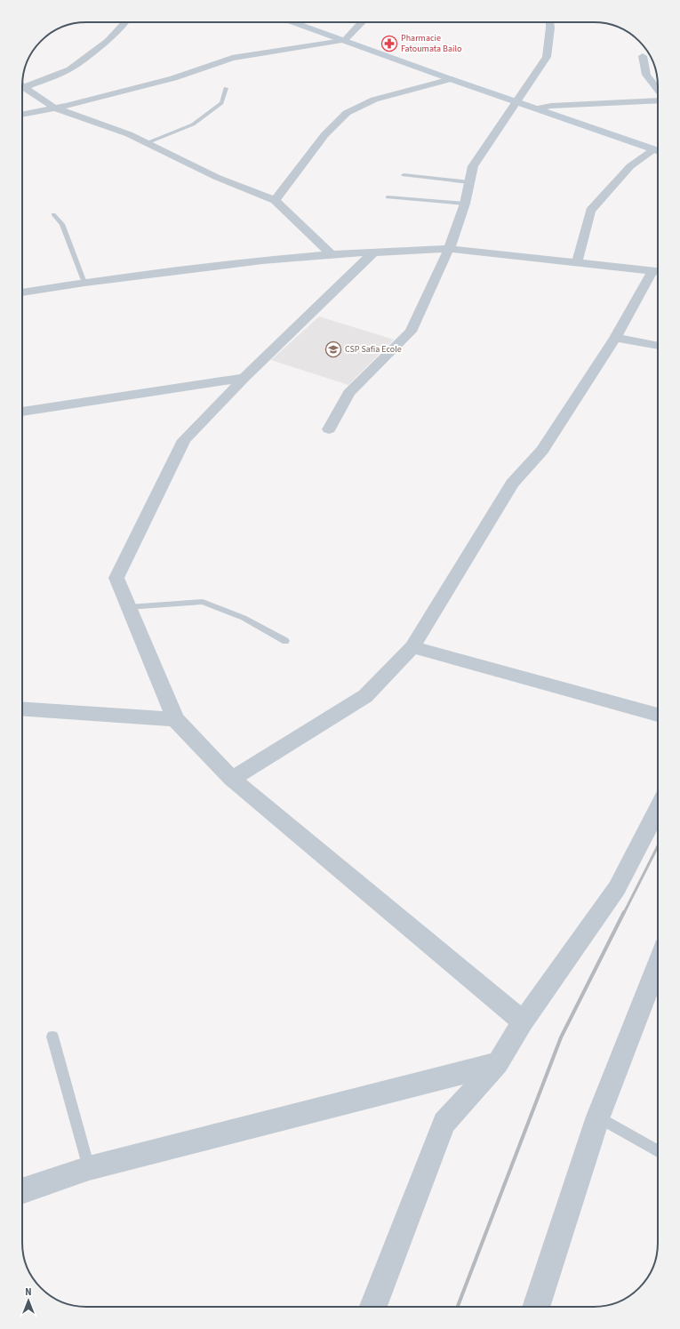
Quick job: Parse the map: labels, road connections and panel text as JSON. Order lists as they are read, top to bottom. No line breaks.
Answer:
{"places":{"pharmacy":["Pharmacie Fatoumata Bailo"],"school or university":["CSP Safia Ecole"]},"north":"top"}
